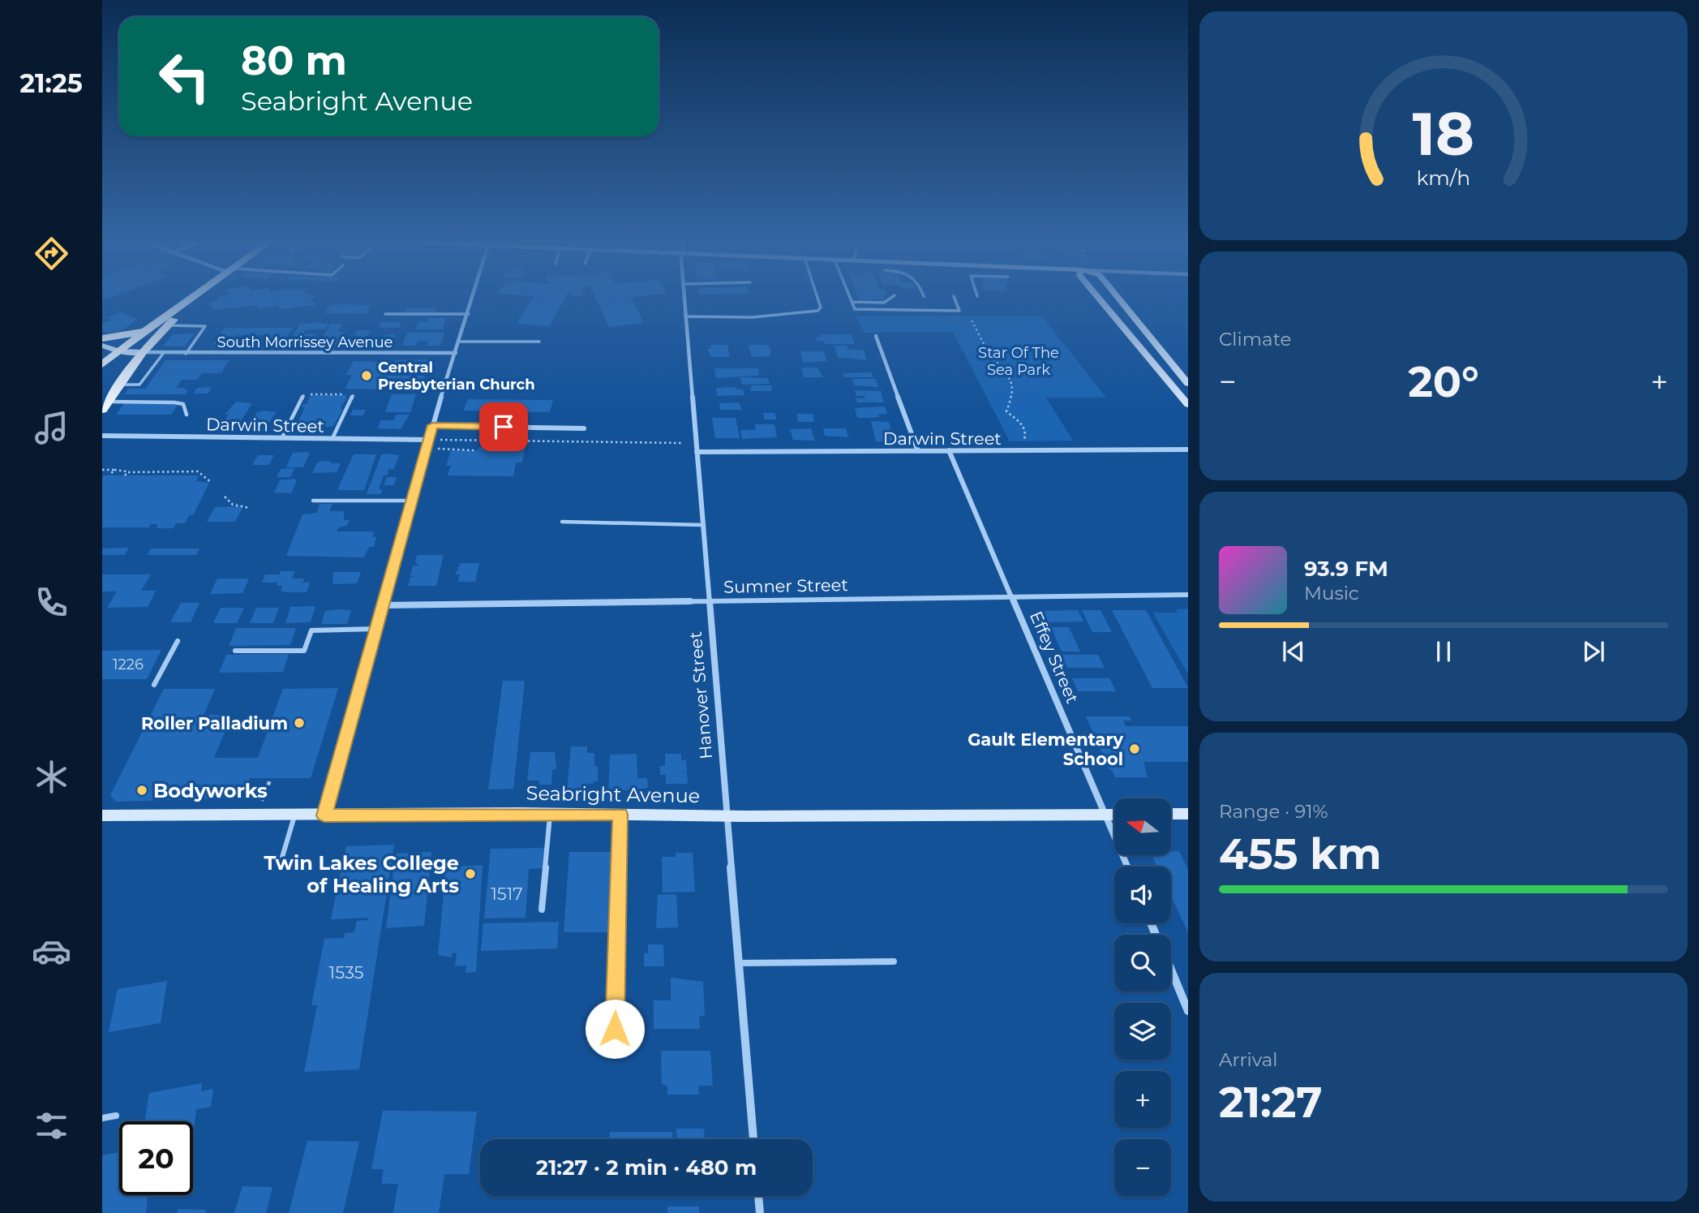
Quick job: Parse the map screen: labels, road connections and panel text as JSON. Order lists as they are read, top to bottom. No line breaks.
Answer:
{"streets":{"main road":["Seabright Avenue"],"street":["South Morrissey Avenue","Darwin Street","Sumner Street","Effey Street","Hanover Street"]},"crossings":[["Darwin Street","Effey Street"],["Darwin Street","Hanover Street"],["Sumner Street","Effey Street"],["Sumner Street","Hanover Street"],["Effey Street","Seabright Avenue"],["Hanover Street","Seabright Avenue"]],"parks":["Star Of The Sea Park"],"places":["Central Presbyterian Church","Roller Palladium","Gault Elementary School","Bodyworks","Twin Lakes College of Healing Arts"],"house_numbers":["1226","1517","1535"],"north":"left","page":{"tabs":"21:25","turn":["80 m","Seabright Avenue"],"tile":["Climate",["Range · 91%","455 km"],["Arrival","21:27"]],"heat":["−","20°","+"],"song":["93.9 FM","Music"],"map_buttons":["+","−"],"limit":"20","trip":"21:27 · 2 min · 480 m","gauge":["18","km/h"]}}
